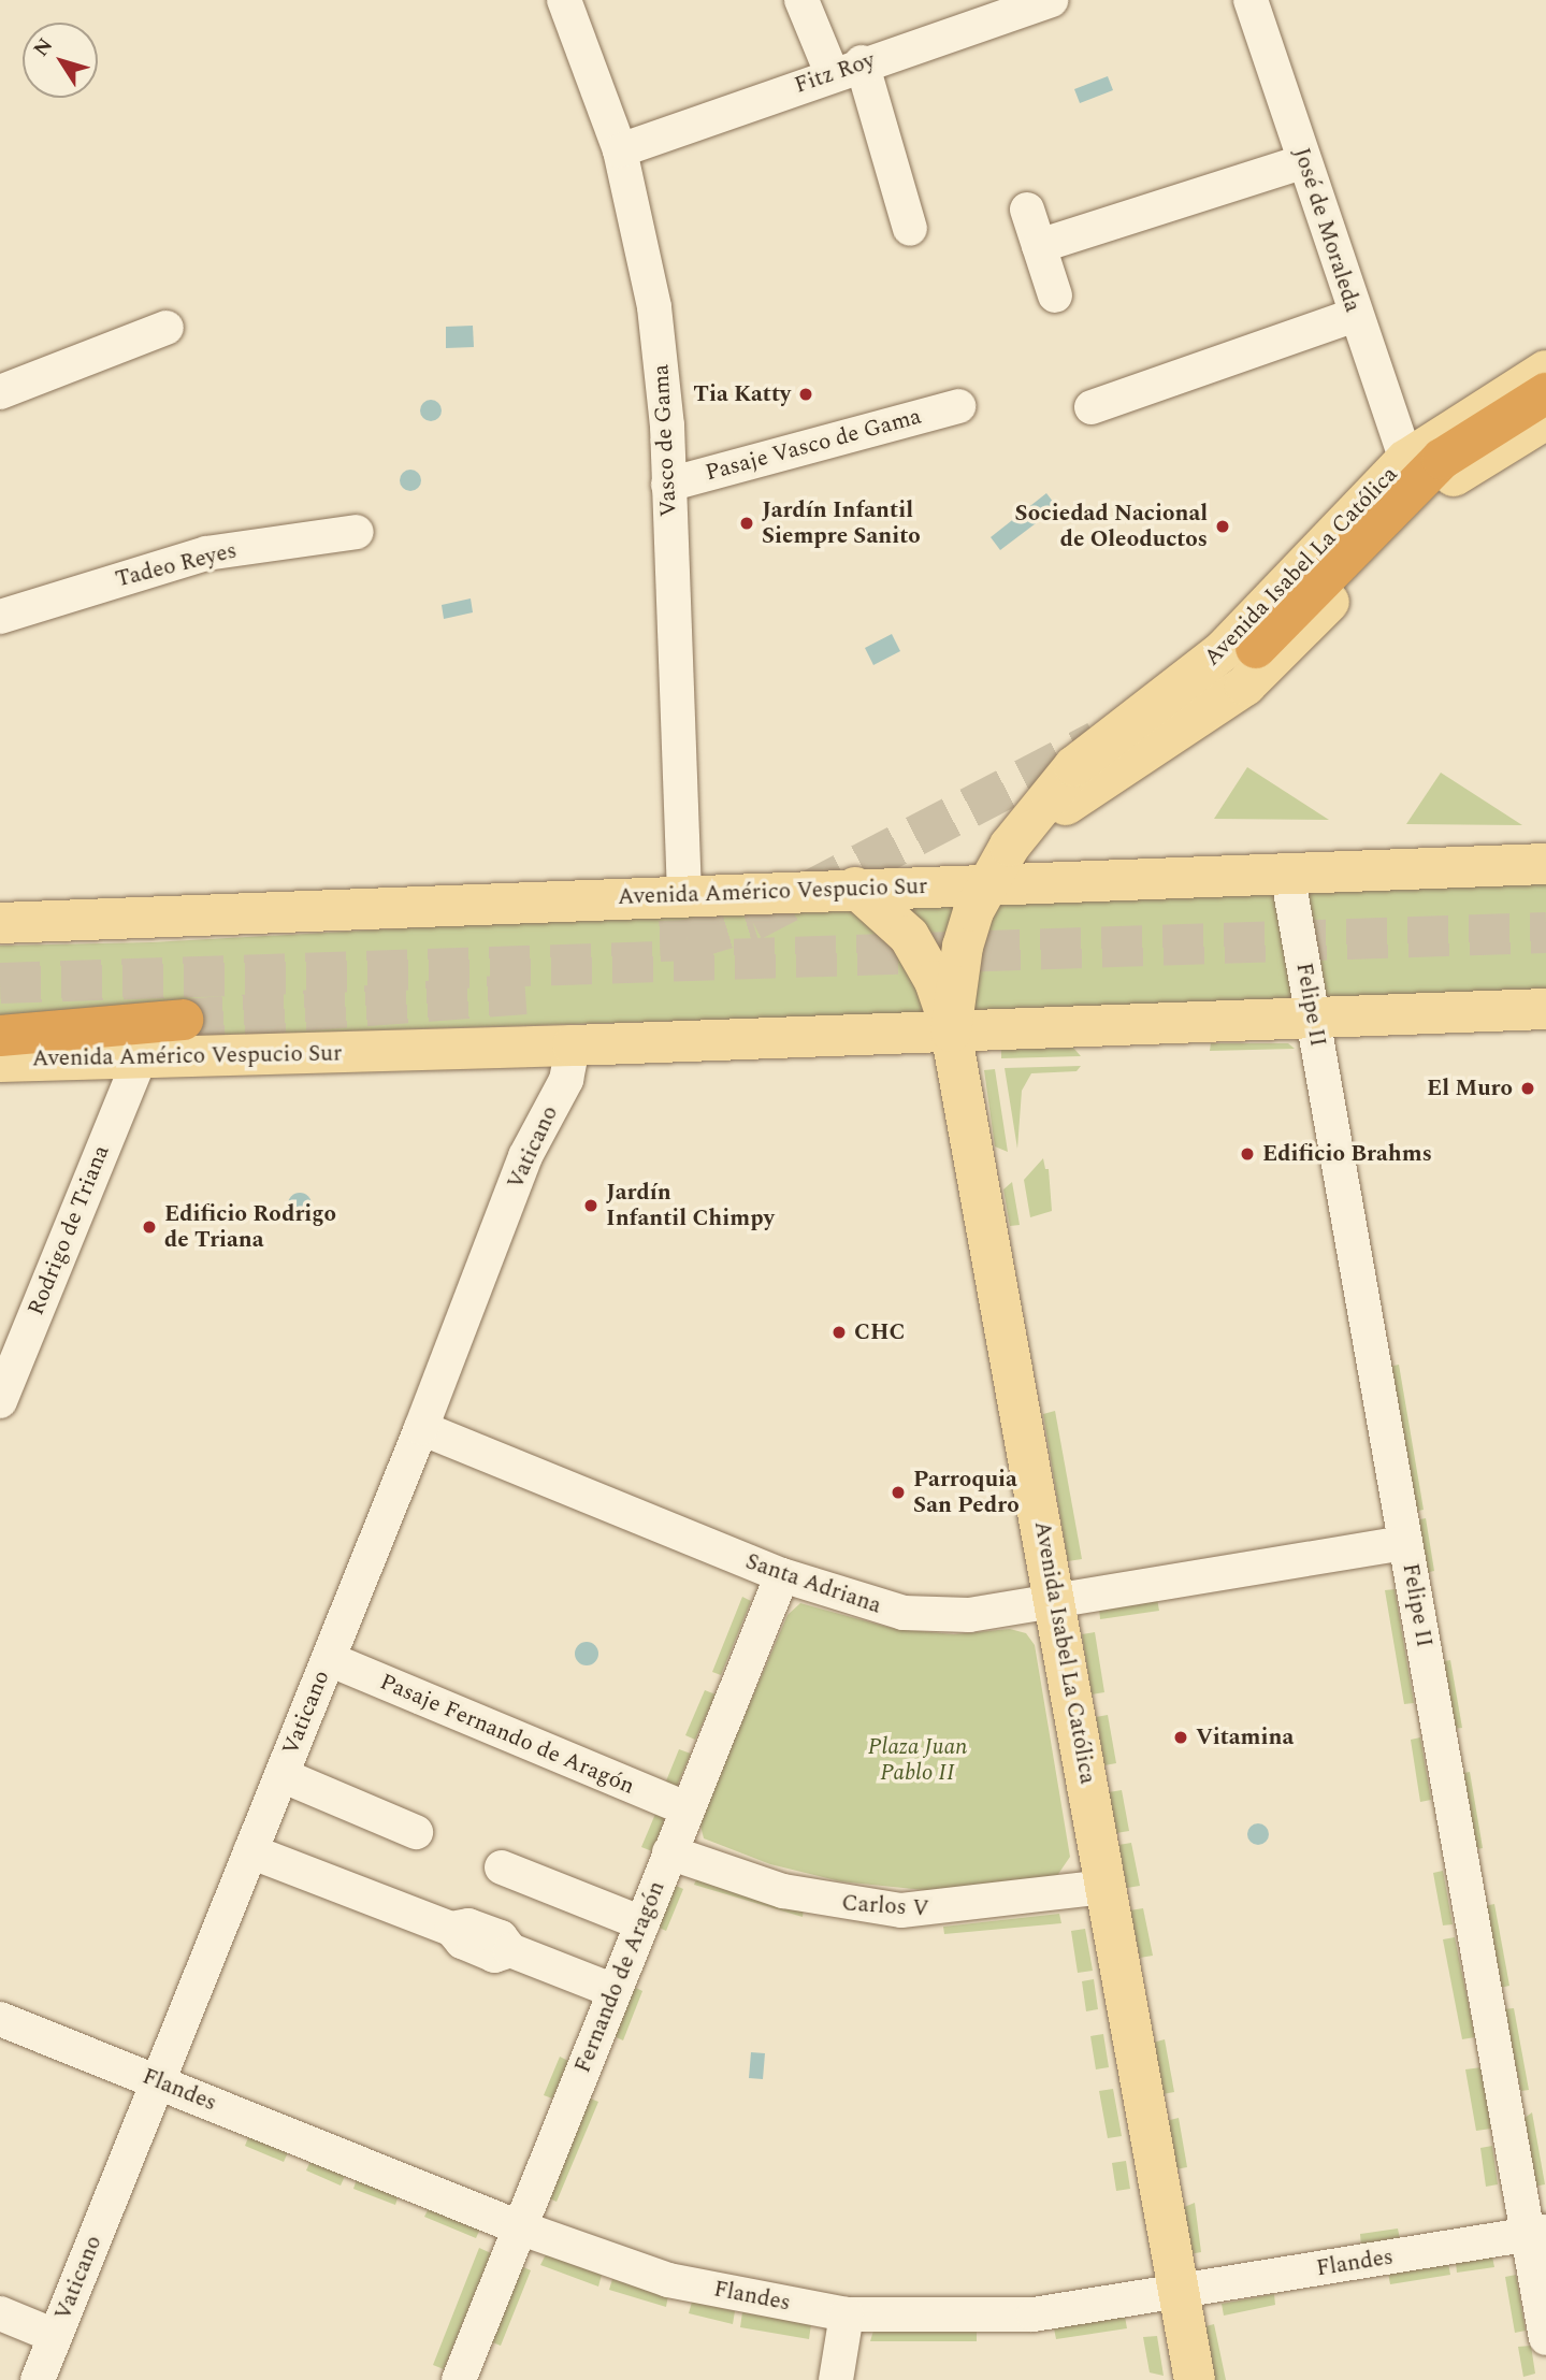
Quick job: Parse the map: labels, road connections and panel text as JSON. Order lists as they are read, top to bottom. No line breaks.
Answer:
{"streets":{"main road":["Avenida Isabel La Católica","Avenida Américo Vespucio Sur"],"street":["Fitz Roy","José de Moraleda","Vasco de Gama","Pasaje Vasco de Gama","Tadeo Reyes","Felipe II","Vaticano","Rodrigo de Triana","Santa Adriana","Pasaje Fernando de Aragón","Carlos V","Fernando de Aragón","Flandes"]},"crossings":[["Fitz Roy","Vasco de Gama"],["José de Moraleda","Avenida Isabel La Católica"],["Vasco de Gama","Pasaje Vasco de Gama"],["Vasco de Gama","Avenida Américo Vespucio Sur"],["Avenida Isabel La Católica","Avenida Américo Vespucio Sur"],["Avenida Isabel La Católica","Santa Adriana"],["Avenida Isabel La Católica","Carlos V"],["Avenida Isabel La Católica","Flandes"],["Avenida Américo Vespucio Sur","Felipe II"],["Avenida Américo Vespucio Sur","Vaticano"],["Avenida Américo Vespucio Sur","Rodrigo de Triana"],["Felipe II","Santa Adriana"],["Felipe II","Flandes"],["Vaticano","Santa Adriana"],["Vaticano","Pasaje Fernando de Aragón"],["Vaticano","Flandes"],["Santa Adriana","Fernando de Aragón"],["Pasaje Fernando de Aragón","Fernando de Aragón"],["Carlos V","Fernando de Aragón"],["Fernando de Aragón","Flandes"]],"parks":["Plaza Juan Pablo II"],"places":["Tia Katty","Jardín Infantil Siempre Sanito","Sociedad Nacional de Oleoductos","El Muro","Edificio Brahms","Jardín Infantil Chimpy","Edificio Rodrigo de Triana","CHC","Parroquia San Pedro","Vitamina"],"north":"top left"}
